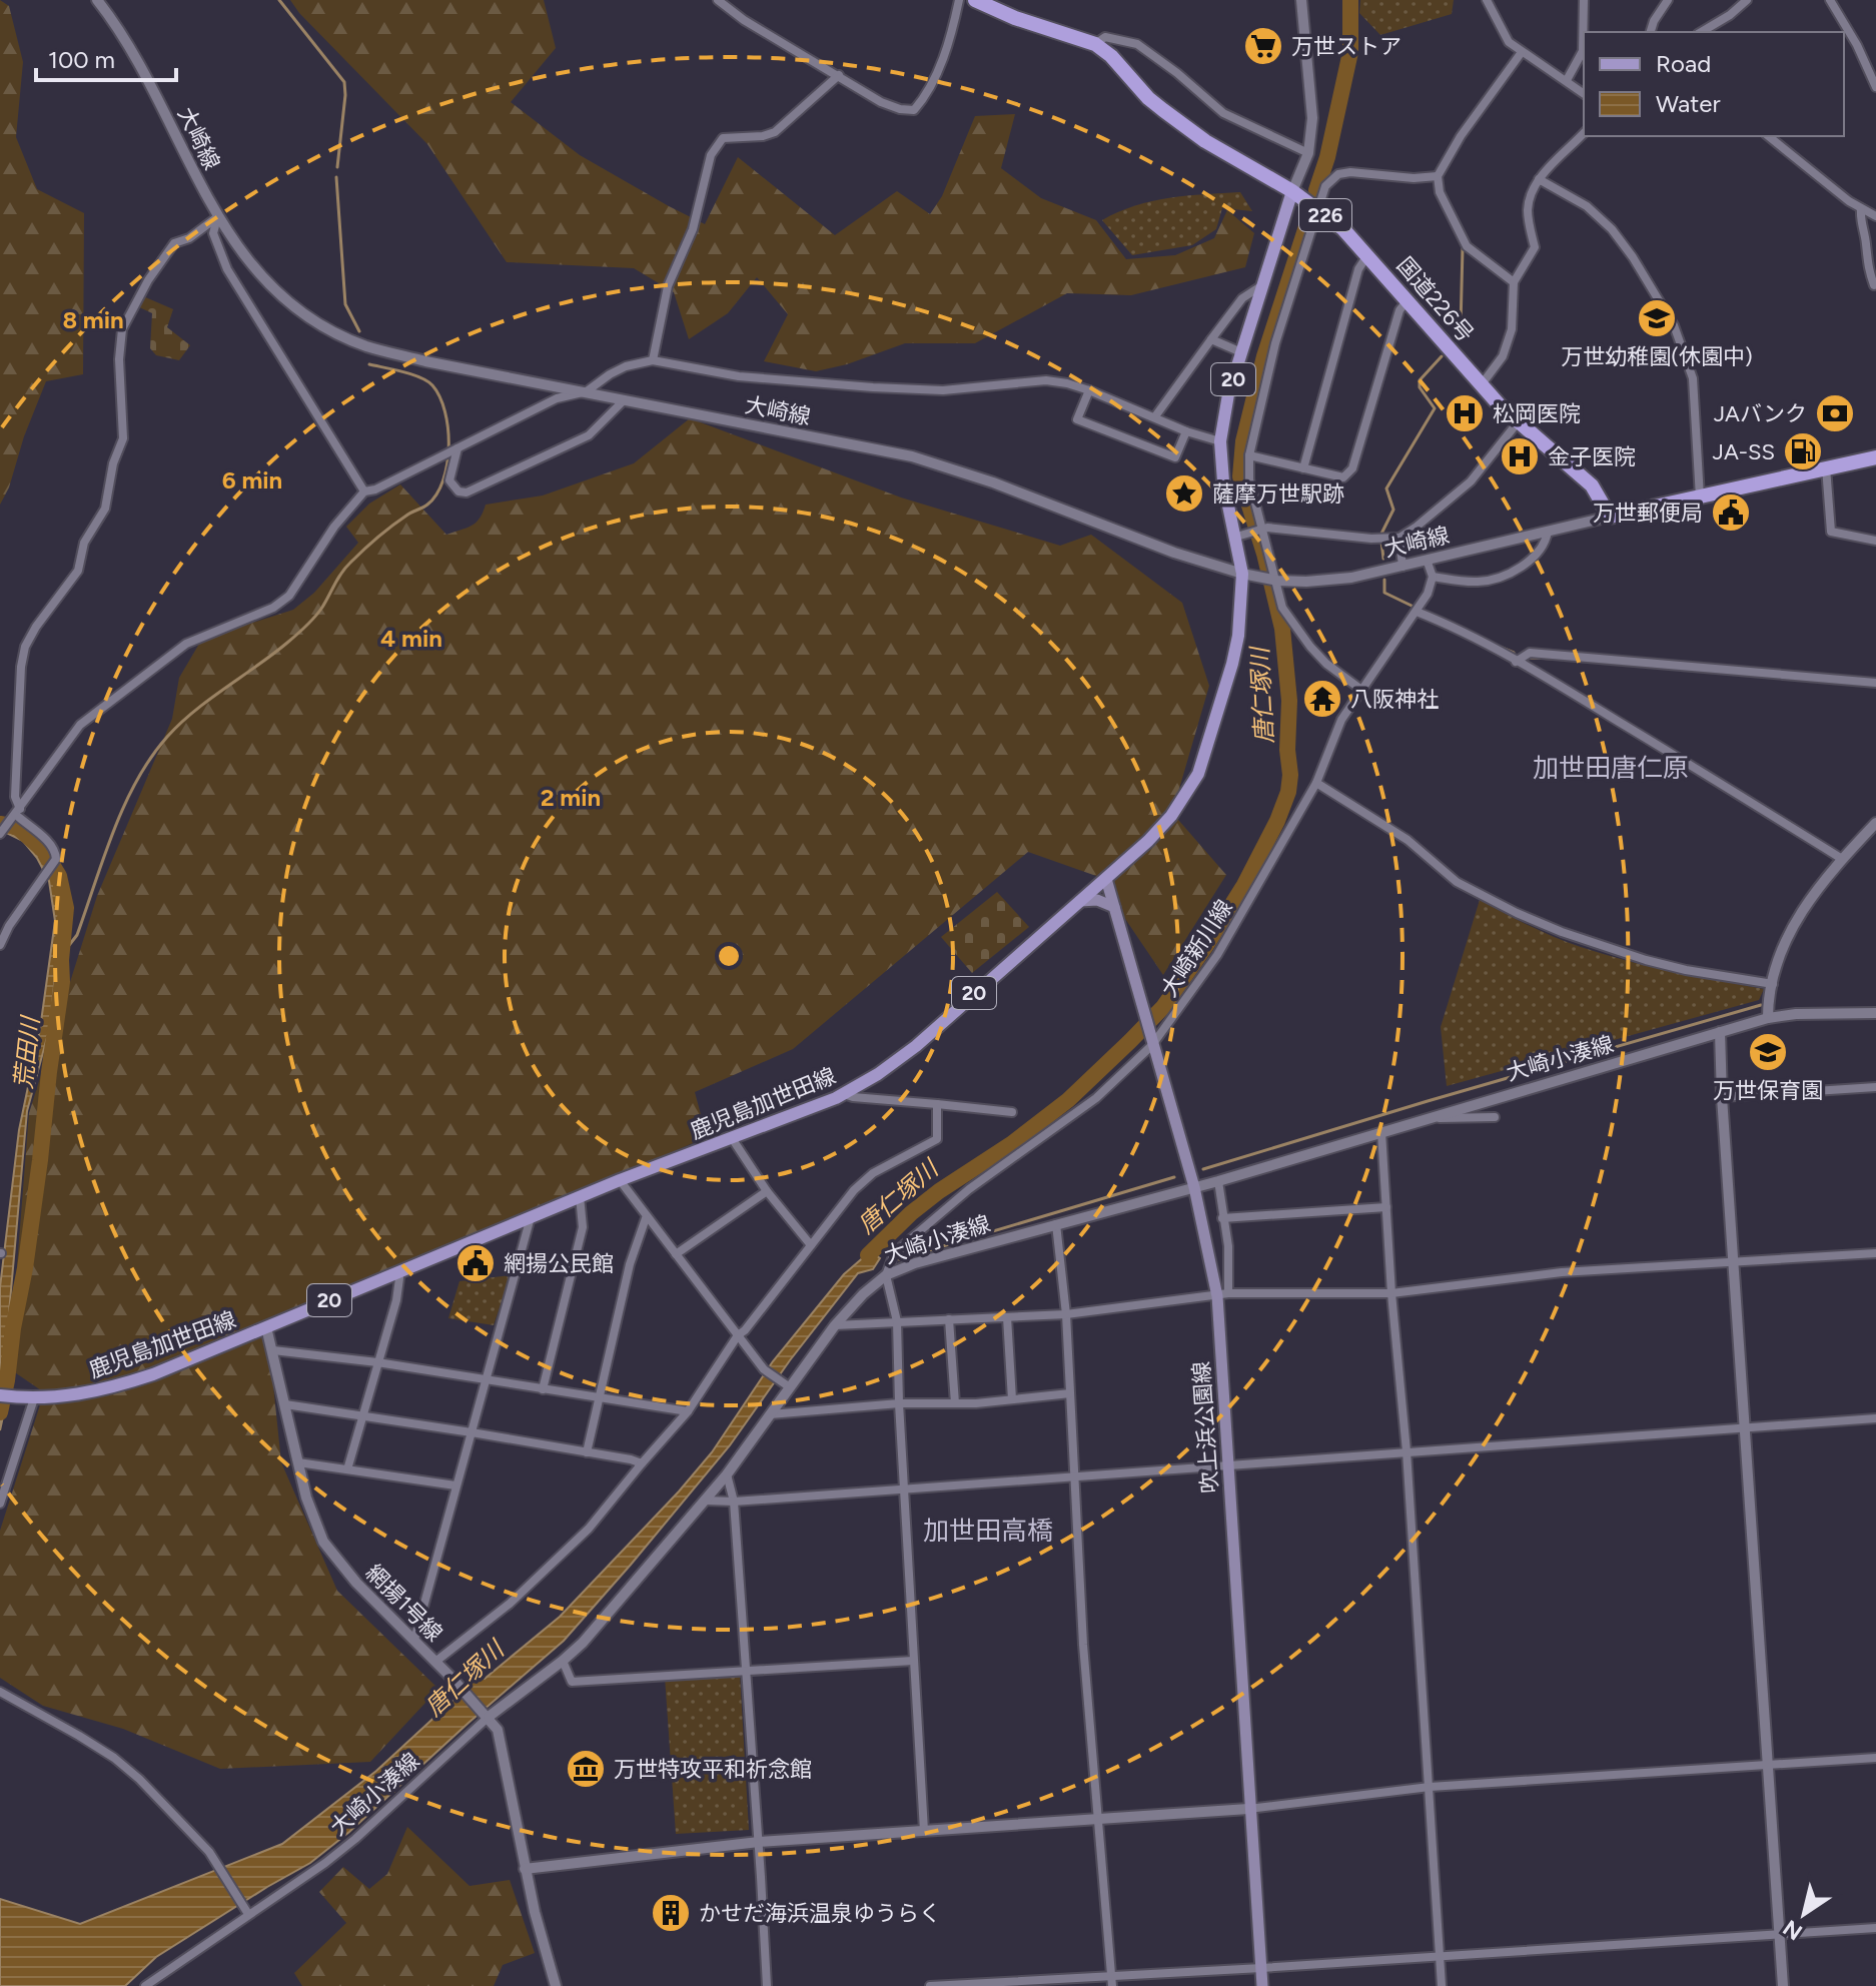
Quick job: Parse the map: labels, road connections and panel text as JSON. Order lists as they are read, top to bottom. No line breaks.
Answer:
{"streets":{"highway":["226","国道226号"],"main road":["20","鹿児島加世田線","吹上浜公園線"],"street":["大崎線","大崎新川線","大崎小湊線","網揚1号線"]},"crossings":[["大崎線","国道226号"],["大崎線","鹿児島加世田線"],["国道226号","鹿児島加世田線"],["大崎新川線","大崎小湊線"],["大崎新川線","吹上浜公園線"],["大崎小湊線","吹上浜公園線"],["大崎小湊線","網揚1号線"],["鹿児島加世田線","吹上浜公園線"],["鹿児島加世田線","網揚1号線"]],"districts":["加世田唐仁原","加世田高橋"],"water":["唐仁塚川","荒田川"],"places":{"supermarket":["万世ストア"],"school or university":["万世幼稚園(休園中)","万世保育園"],"hospital":["松岡医院","金子医院"],"bank":["JAバンク"],"fuel station":["JA-SS"],"place":["薩摩万世駅跡"],"public building":["万世郵便局","網揚公民館"],"temple":["八阪神社"],"museum":["万世特攻平和祈念館"],"building":["かせだ海浜温泉ゆうらく"]},"legend":["Road","Water"],"scale_bar":"100 m","north":"bottom left","rings":["8 min","6 min","4 min","2 min"]}
